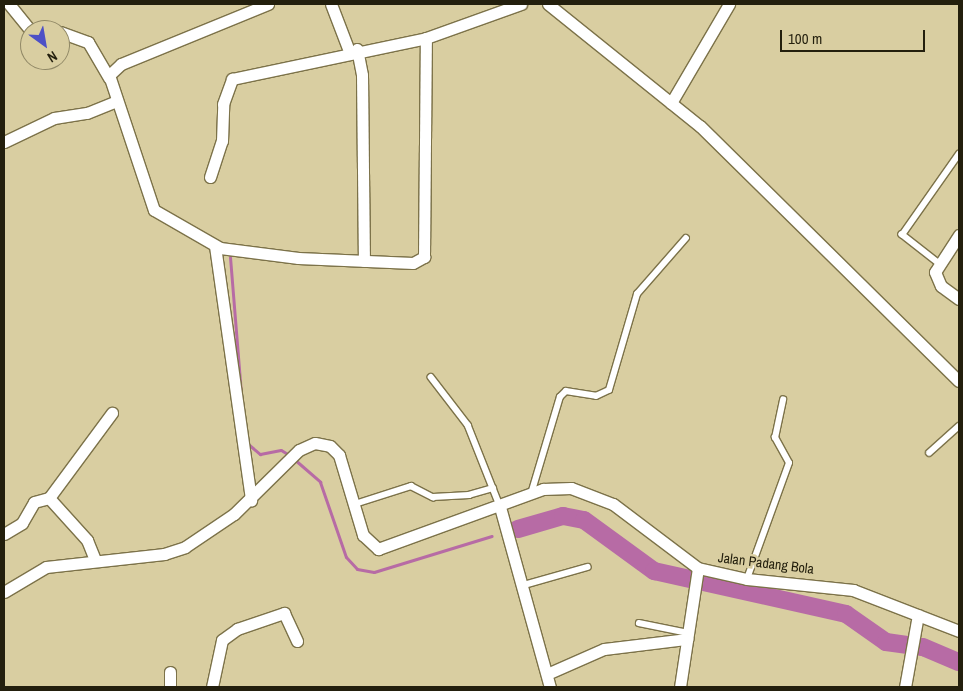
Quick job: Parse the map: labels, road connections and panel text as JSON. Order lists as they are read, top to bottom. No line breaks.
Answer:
{"streets":{"street":["Jalan Padang Bola"]},"scale_bar":"100 m","north":"bottom right"}
